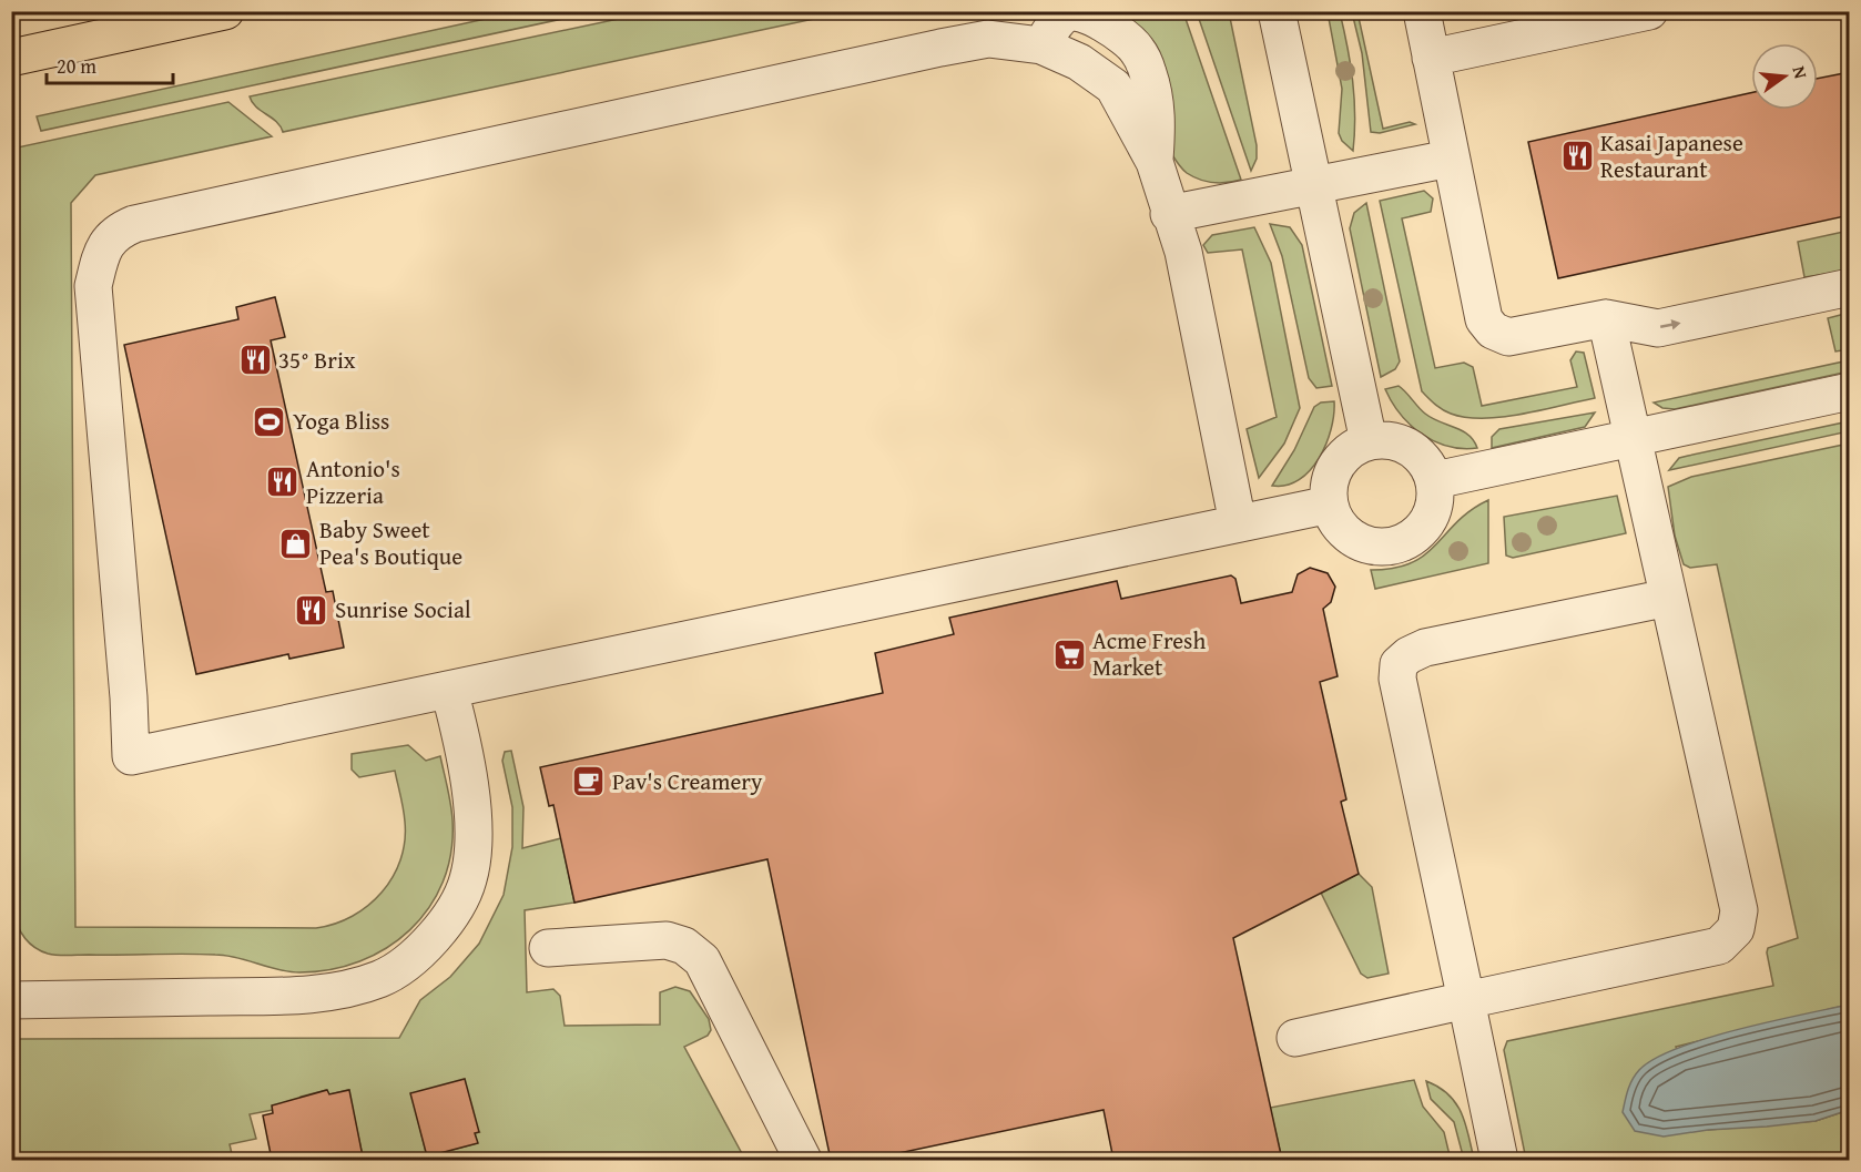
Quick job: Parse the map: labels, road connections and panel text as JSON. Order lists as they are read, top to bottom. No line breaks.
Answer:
{"places":{"restaurant":["Kasai Japanese Restaurant","35° Brix","Antonio's Pizzeria","Sunrise Social"],"sports":["Yoga Bliss"],"shop":["Baby Sweet Pea's Boutique"],"supermarket":["Acme Fresh Market"],"cafe":["Pav's Creamery"]},"scale_bar":"20 m","north":"right"}
